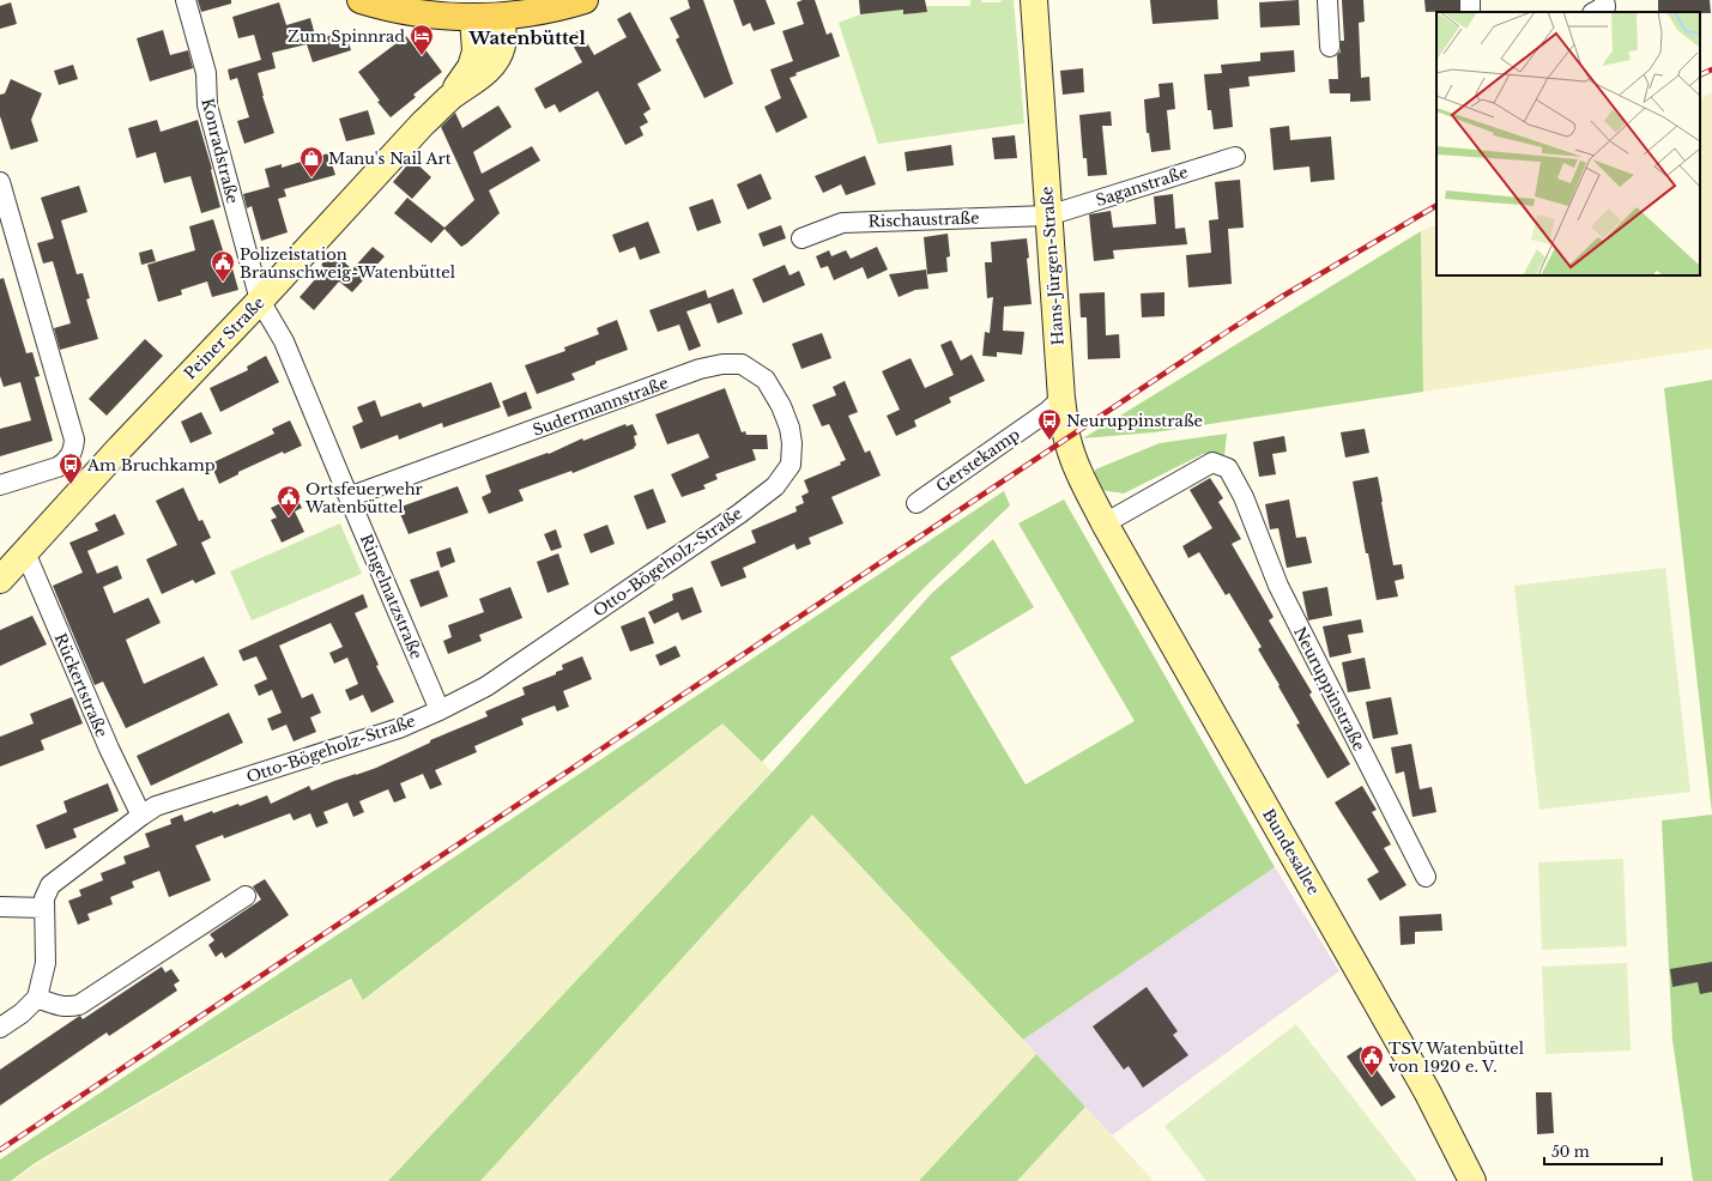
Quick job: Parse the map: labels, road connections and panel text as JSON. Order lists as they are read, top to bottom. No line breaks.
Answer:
{"streets":{"main road":["Hans-Jürgen-Straße","Peiner Straße","Bundesallee"],"street":["Konradstraße","Saganstraße","Rischaustraße","Sudermannstraße","Gerstekamp","Otto-Bögeholz-Straße","Ringelnatzstraße","Rückertstraße","Neuruppinstraße"]},"crossings":[["Konradstraße","Peiner Straße"],["Konradstraße","Ringelnatzstraße"],["Saganstraße","Rischaustraße"],["Saganstraße","Hans-Jürgen-Straße"],["Rischaustraße","Hans-Jürgen-Straße"],["Hans-Jürgen-Straße","Gerstekamp"],["Hans-Jürgen-Straße","Neuruppinstraße"],["Hans-Jürgen-Straße","Bundesallee"],["Peiner Straße","Ringelnatzstraße"],["Peiner Straße","Rückertstraße"],["Sudermannstraße","Otto-Bögeholz-Straße"],["Sudermannstraße","Ringelnatzstraße"],["Otto-Bögeholz-Straße","Ringelnatzstraße"],["Otto-Bögeholz-Straße","Rückertstraße"],["Neuruppinstraße","Bundesallee"]],"districts":["Watenbüttel"],"places":{"hotel":["Zum Spinnrad"],"shop":["Manu's Nail Art"],"public building":["Polizeistation Braunschweig-Watenbüttel","Ortsfeuerwehr Watenbüttel","TSV Watenbüttel von 1920 e. V."],"bus stop":["Neuruppinstraße","Am Bruchkamp"]},"scale_bar":"50 m"}
